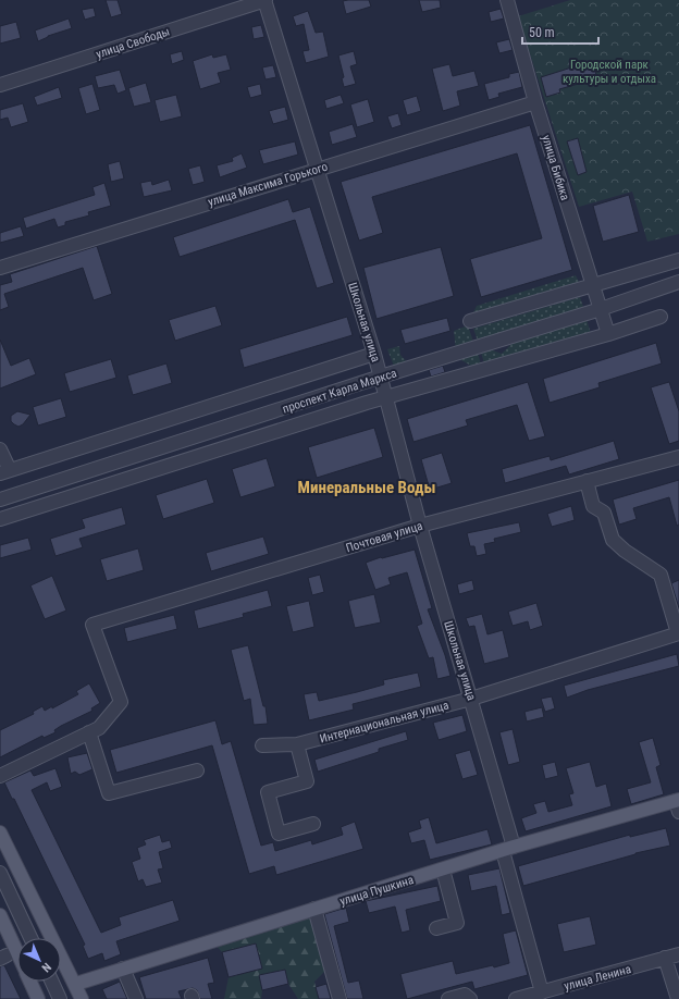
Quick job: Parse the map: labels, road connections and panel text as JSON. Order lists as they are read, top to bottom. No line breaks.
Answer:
{"streets":{"main road":["улица Пушкина"],"street":["улица Свободы","улица Бибика","улица Максима Горького","Школьная улица","проспект Карла Маркса","Почтовая улица","Интернациональная улица","улица Ленина"]},"crossings":[["улица Свободы","Школьная улица"],["улица Бибика","улица Максима Горького"],["улица Бибика","проспект Карла Маркса"],["улица Максима Горького","Школьная улица"],["Школьная улица","проспект Карла Маркса"],["Школьная улица","Почтовая улица"],["Школьная улица","Интернациональная улица"],["Школьная улица","улица Пушкина"],["Школьная улица","улица Ленина"]],"districts":["Минеральные Воды"],"parks":["Городской парк культуры и отдыха"],"scale_bar":"50 m","north":"bottom right"}
